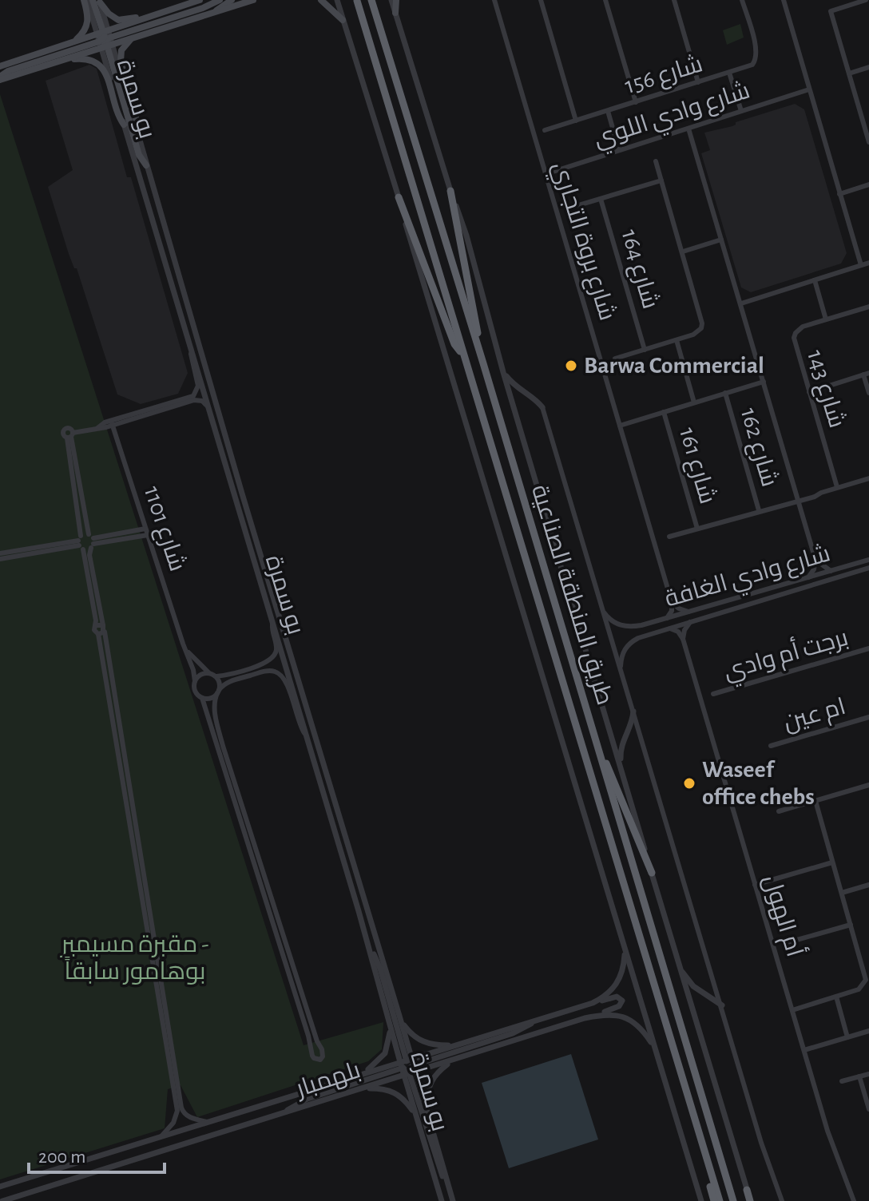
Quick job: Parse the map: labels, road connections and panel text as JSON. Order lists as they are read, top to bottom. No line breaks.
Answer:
{"streets":{"highway":["طريق المنطقة الصناعية"],"street":["شارع 156","بو سمرة","شارع وادي اللوي","شارع بروة التجاري","شارع 164","شارع 143","شارع 162","شارع 161","شارع 1101","شارع وادي الغافة","برجت أم وادي","ام عين","أم الهول","بلهمبار"]},"crossings":[["شارع 156","شارع وادي اللوي"],["بو سمرة","بلهمبار"],["شارع وادي اللوي","شارع بروة التجاري"],["شارع وادي الغافة","طريق المنطقة الصناعية"]],"parks":["مقبرة مسيمير - بوهامور سابقاً"],"places":["Barwa Commercial","Waseef office chebs"],"scale_bar":"200 m"}
